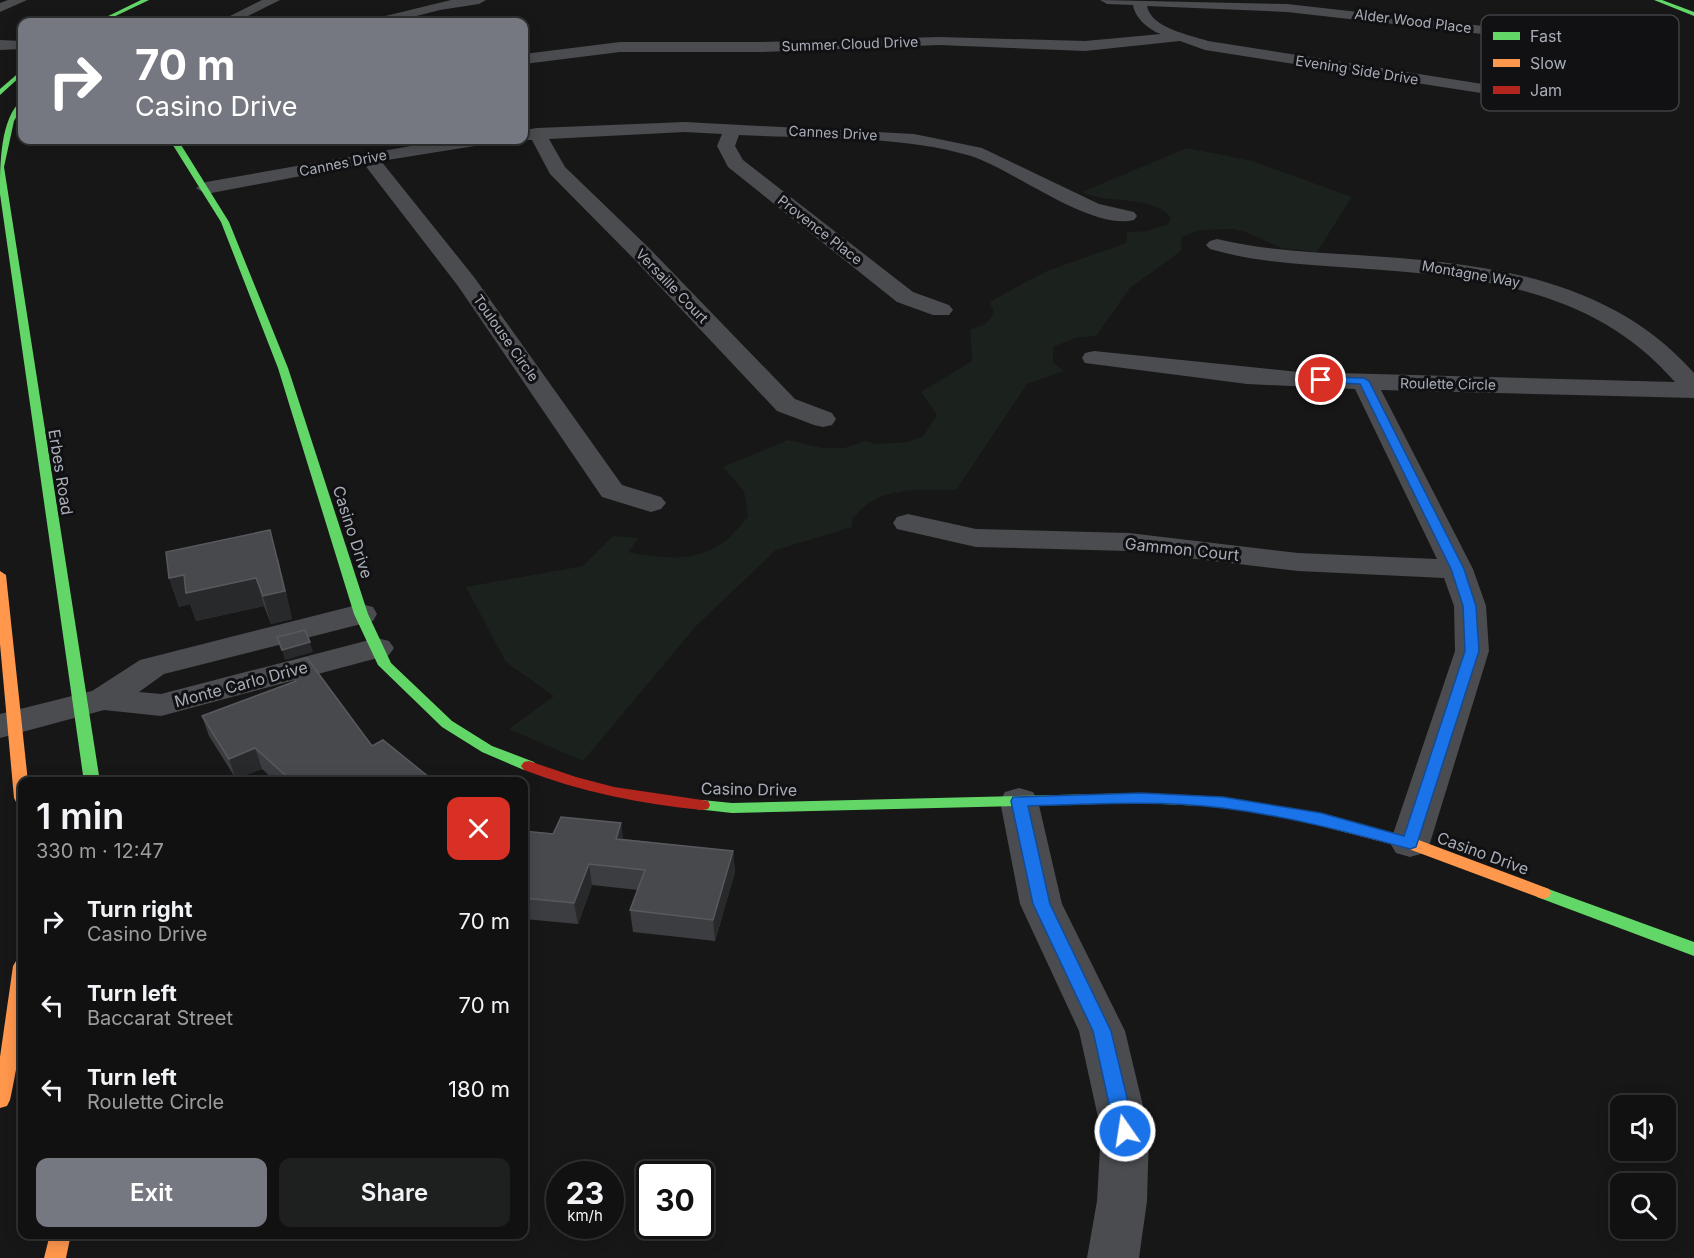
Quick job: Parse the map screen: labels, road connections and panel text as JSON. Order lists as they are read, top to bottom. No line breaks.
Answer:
{"streets":{"main road":["Erbes Road","Casino Drive"],"street":["Alder Wood Place","Summer Cloud Drive","Evening Side Drive","Cannes Drive","Provence Place","Montagne Way","Versaille Court","Toulouse Circle","Roulette Circle","Gammon Court","Monte Carlo Drive"]},"crossings":[["Alder Wood Place","Evening Side Drive"],["Summer Cloud Drive","Evening Side Drive"],["Cannes Drive","Provence Place"],["Cannes Drive","Versaille Court"],["Cannes Drive","Toulouse Circle"],["Cannes Drive","Casino Drive"],["Montagne Way","Roulette Circle"],["Erbes Road","Monte Carlo Drive"],["Casino Drive","Monte Carlo Drive"]],"legend":["Fast","Slow","Jam"],"page":{"turn":["70 m","Casino Drive"],"heading":["1 min","330 m · 12:47"],"list":[{"name":"Turn right","note":"Casino Drive","value":"70 m"},{"name":"Turn left","note":"Baccarat Street","value":"70 m"},{"name":"Turn left","note":"Roulette Circle","value":"180 m"}],"buttons":["Exit","Share"],"speed":"23 km/h","limit":"30"}}
